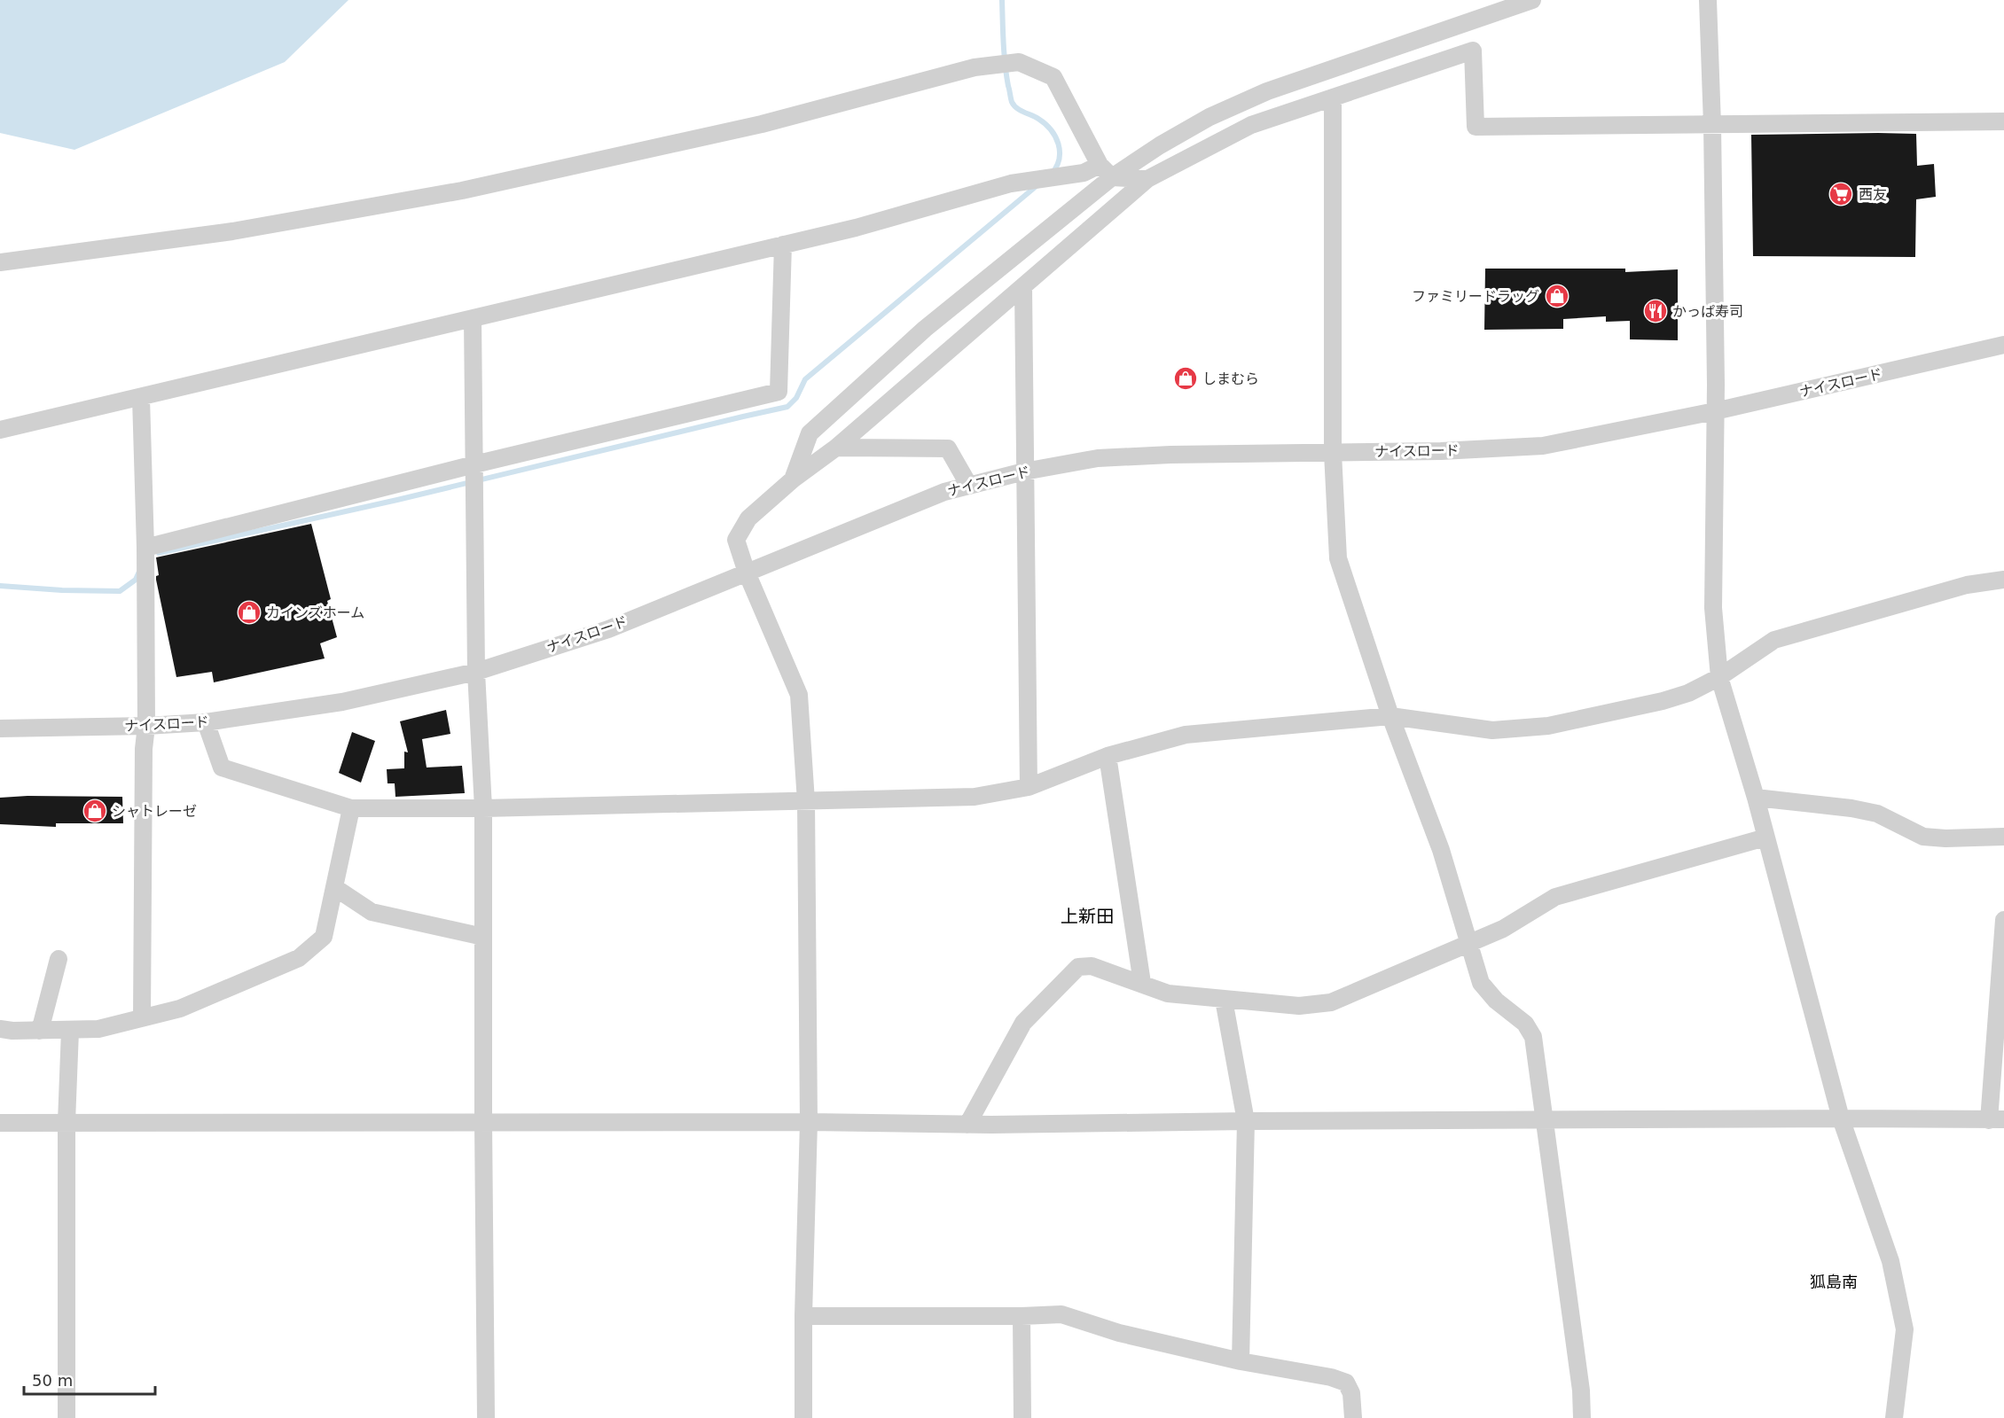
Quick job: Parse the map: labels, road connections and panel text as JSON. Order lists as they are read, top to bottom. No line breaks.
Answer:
{"streets":{"street":["ナイスロード"]},"districts":["上新田","狐島南"],"places":{"supermarket":["西友"],"shop":["ファミリードラッグ","しまむら","カインズホーム","シャトレーゼ"],"restaurant":["かっぱ寿司"]},"scale_bar":"50 m"}
